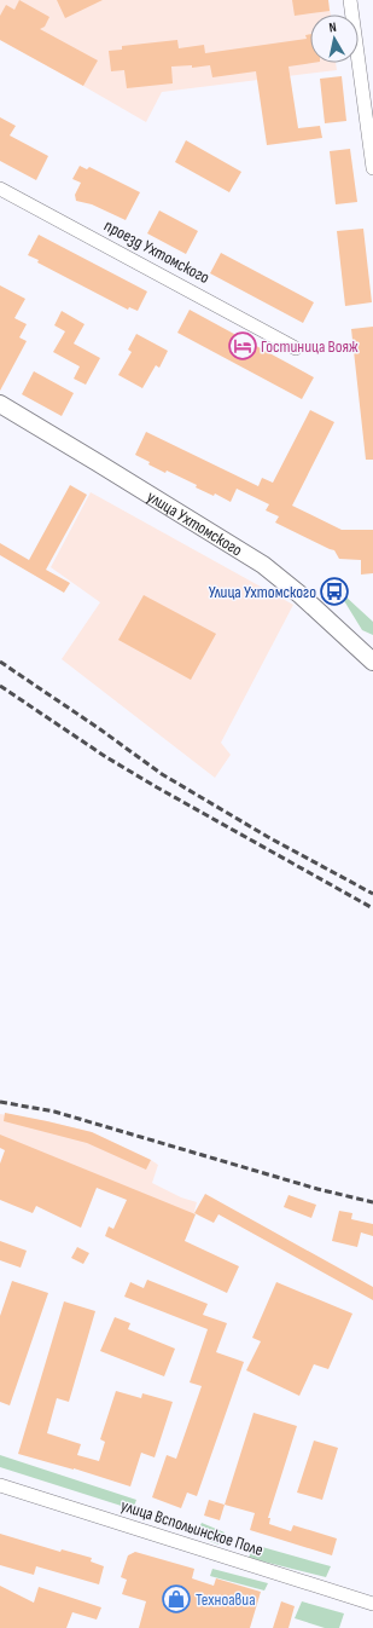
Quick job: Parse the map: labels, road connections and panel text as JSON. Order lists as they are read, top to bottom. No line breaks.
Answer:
{"streets":{"street":["проезд Ухтомского","улица Ухтомского","улица Вспольинское Поле"]},"places":{"hotel":["Гостиница Вояж"],"bus stop":["Улица Ухтомского"],"shop":["Техноавиа"]},"north":"top"}
